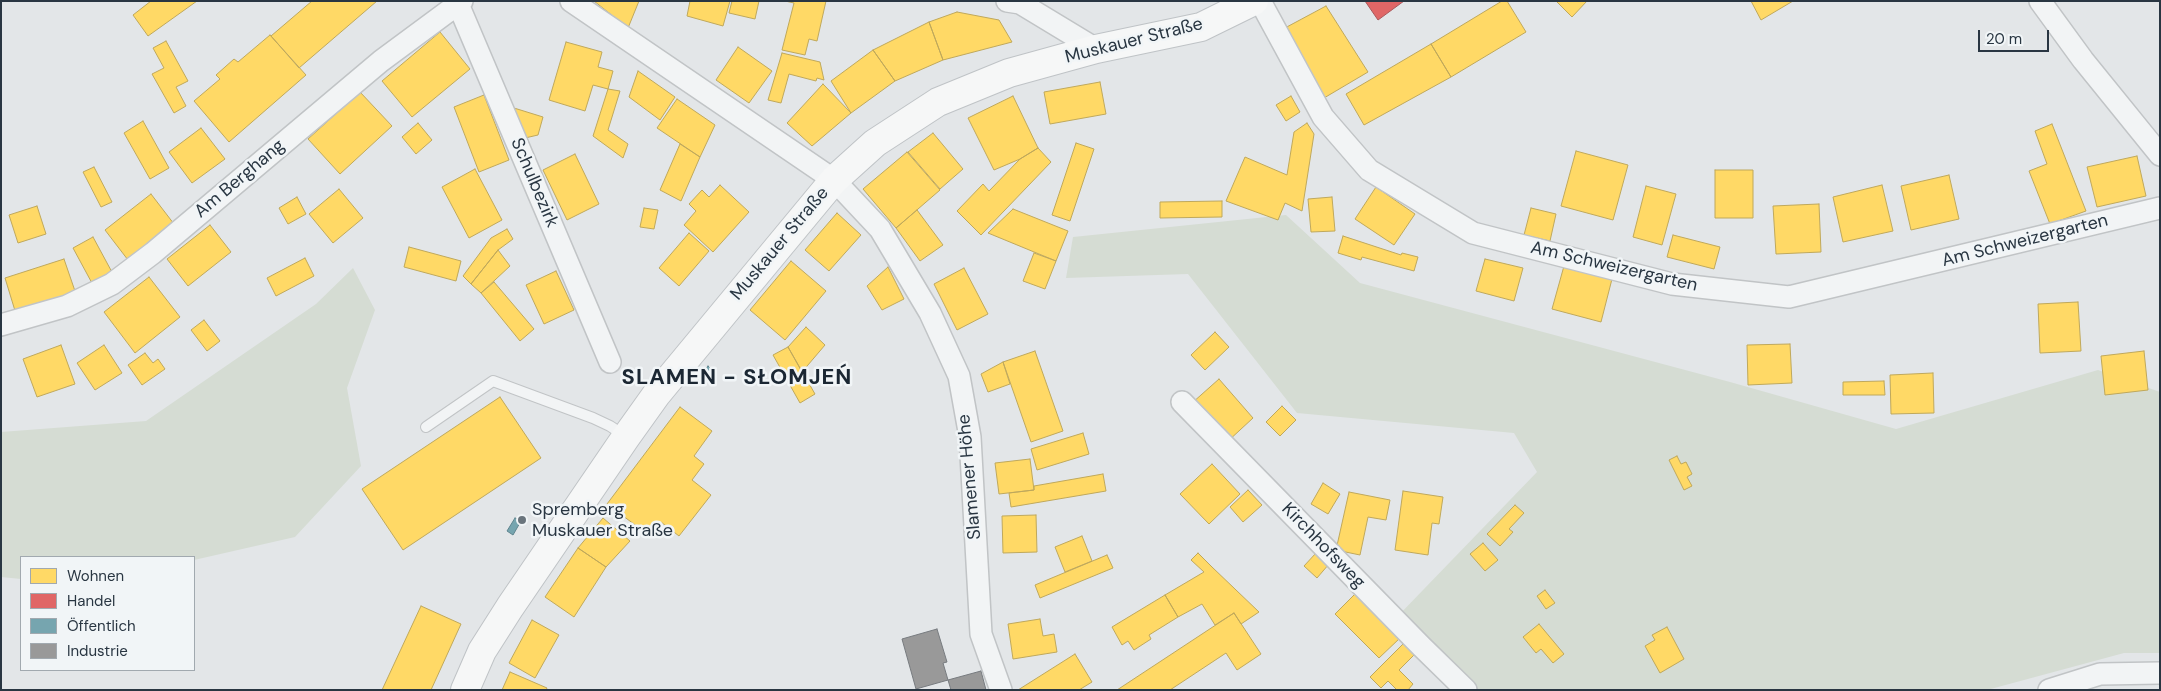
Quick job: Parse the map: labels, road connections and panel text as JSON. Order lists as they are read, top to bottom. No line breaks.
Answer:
{"streets":{"main road":["Muskauer Straße"],"street":["Am Berghang","Schulbezirk","Am Schweizergarten","Slamener Höhe","Kirchhofsweg"]},"crossings":[["Muskauer Straße","Slamener Höhe"],["Am Berghang","Schulbezirk"]],"districts":["SLAMEN - SŁOMJEŃ"],"places":["Spremberg Muskauer Straße"],"legend":["Wohnen","Handel","Öffentlich","Industrie"],"scale_bar":"20 m"}
